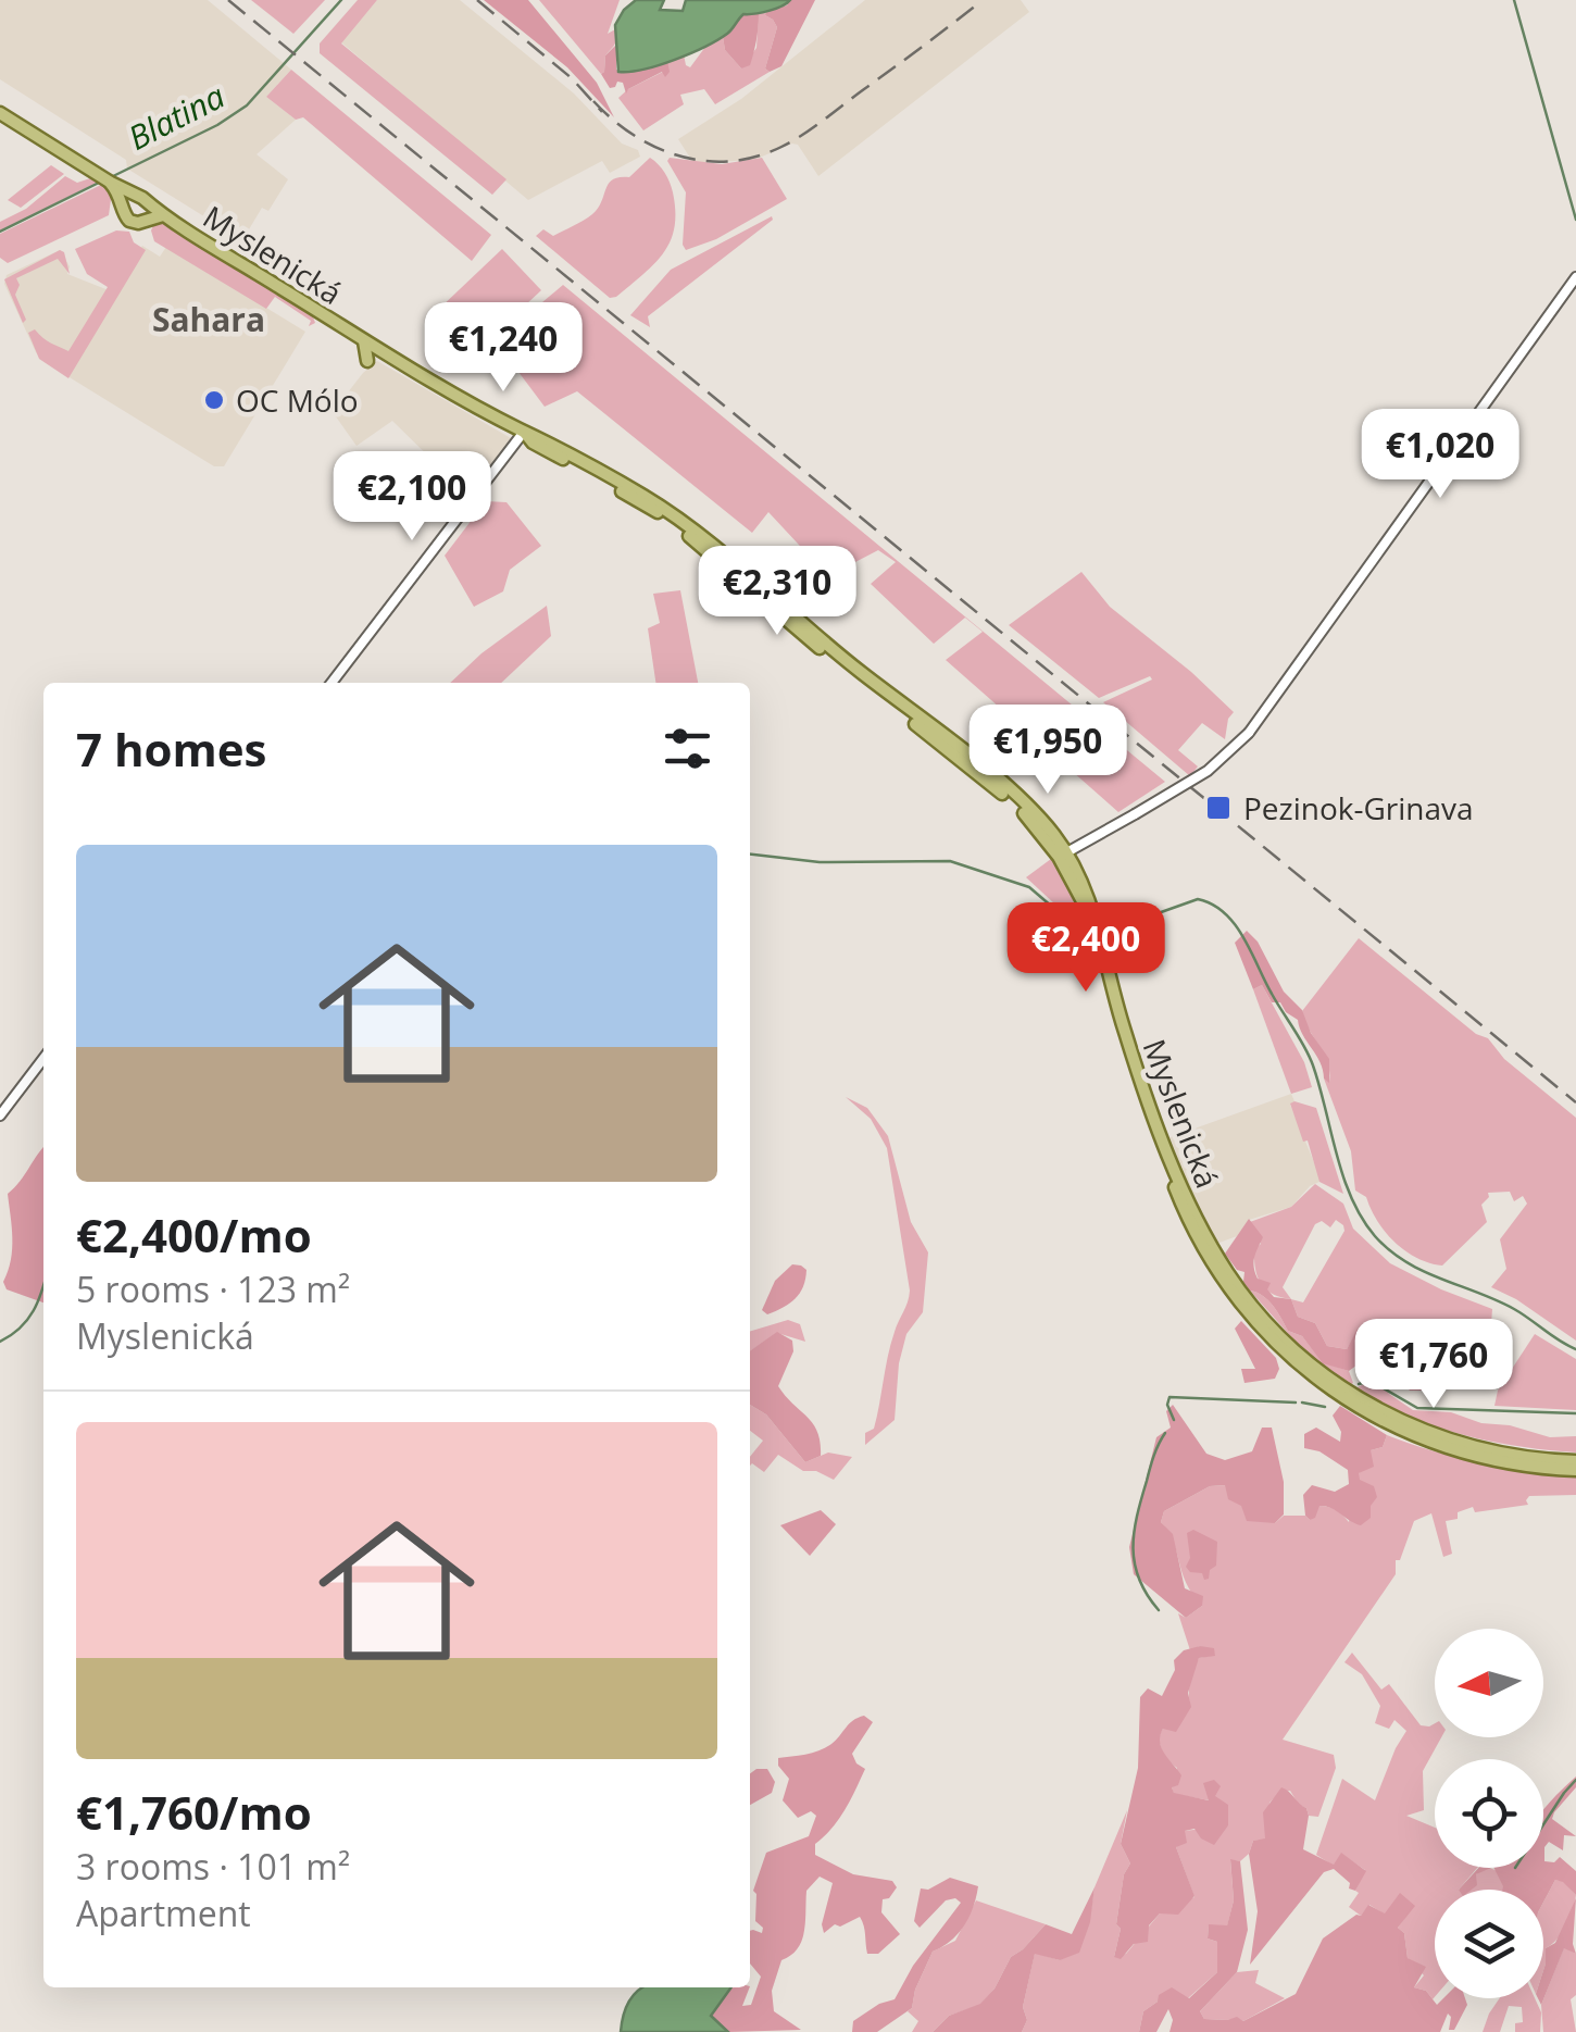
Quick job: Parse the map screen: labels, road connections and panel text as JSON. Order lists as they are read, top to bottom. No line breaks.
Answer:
{"streets":{"main road":["Myslenická"]},"districts":["Sahara"],"water":["Blatina"],"places":{"other":["OC Mólo"],"transit":["Pezinok-Grinava"]},"north":"left","page":{"price":["€1,240","€1,020","€2,100","€2,310","€1,950","€2,400","€1,760"],"heading":"7 homes","list":[{"name":"€2,400/mo","note":"5 rooms · 123 m² · Myslenická"},{"name":"€1,760/mo","note":"3 rooms · 101 m² · Apartment"}]}}
